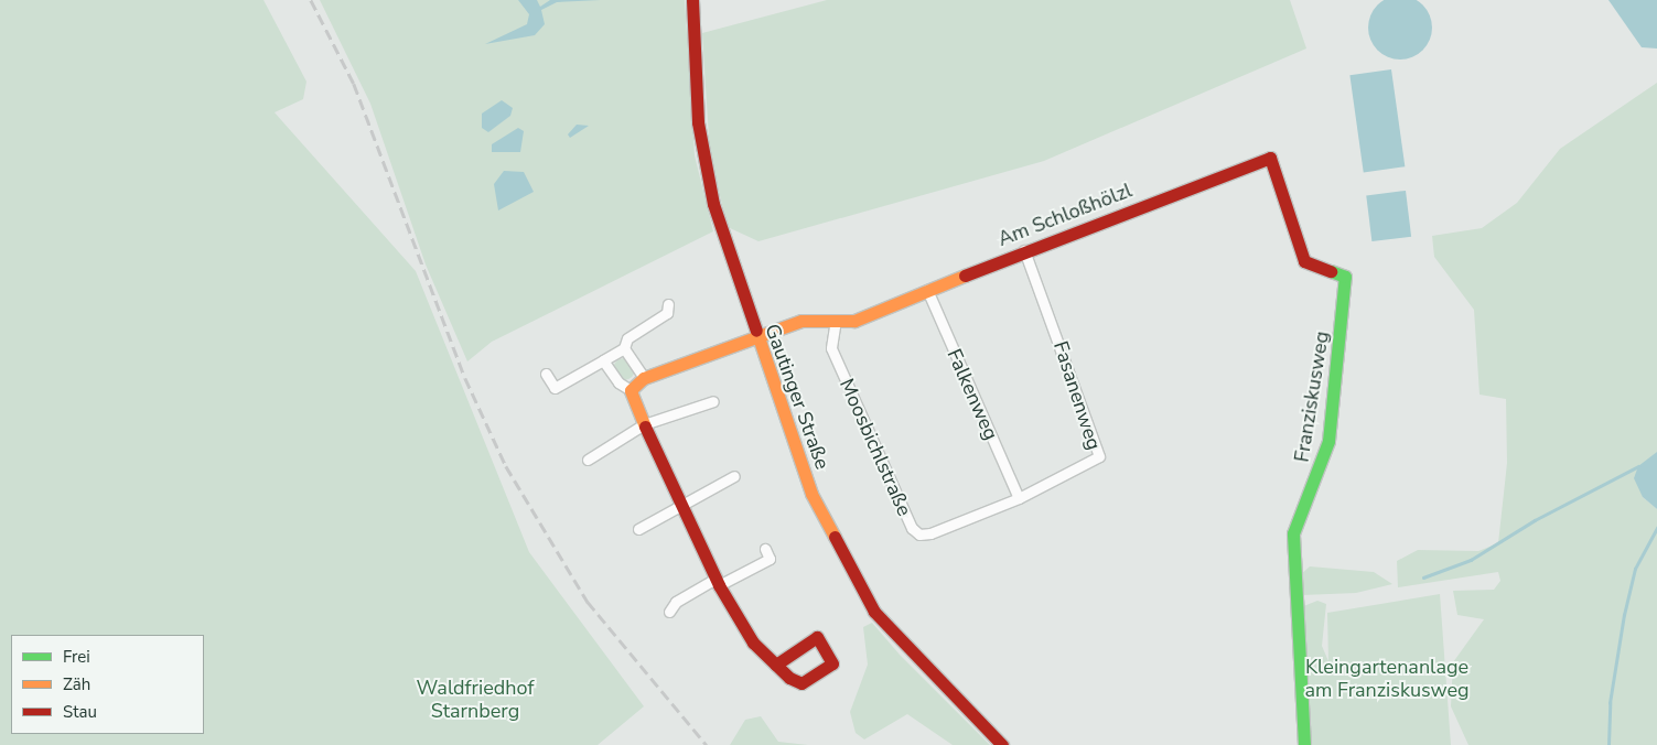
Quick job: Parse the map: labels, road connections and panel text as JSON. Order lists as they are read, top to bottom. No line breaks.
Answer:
{"streets":{"street":["Am Schloßhölzl","Falkenweg","Fasanenweg","Gautinger Straße","Franziskusweg","Moosbichlstraße"]},"crossings":[["Am Schloßhölzl","Falkenweg"],["Am Schloßhölzl","Fasanenweg"],["Am Schloßhölzl","Gautinger Straße"],["Am Schloßhölzl","Franziskusweg"],["Am Schloßhölzl","Moosbichlstraße"],["Falkenweg","Fasanenweg"],["Falkenweg","Moosbichlstraße"],["Fasanenweg","Moosbichlstraße"]],"parks":["Kleingartenanlage am Franziskusweg","Waldfriedhof Starnberg"],"legend":["Frei","Zäh","Stau"]}
